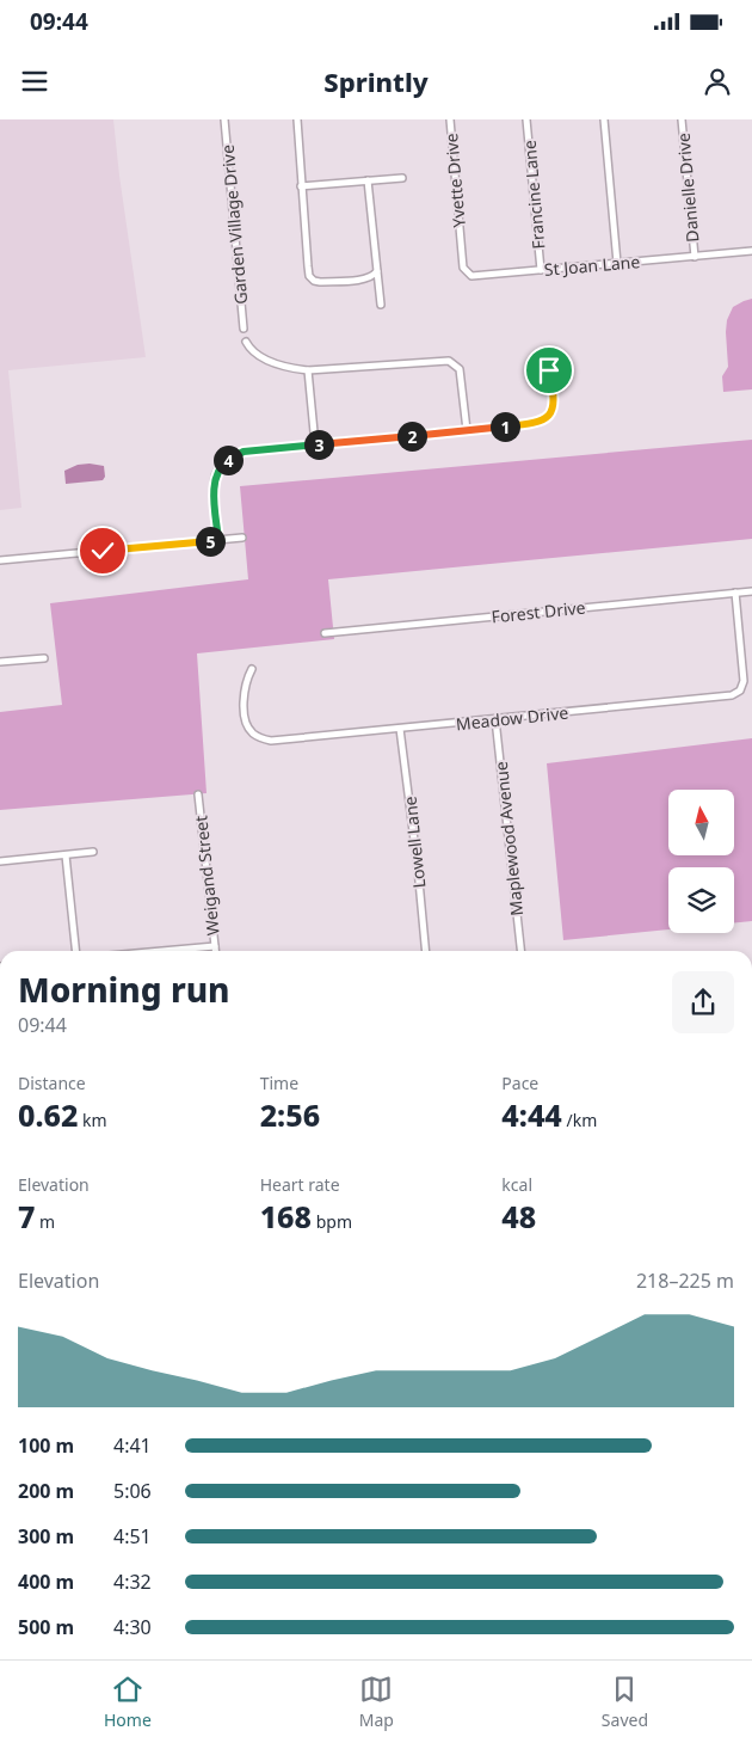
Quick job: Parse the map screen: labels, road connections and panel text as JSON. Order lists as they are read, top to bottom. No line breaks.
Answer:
{"streets":{"street":["Yvette Drive","Danielle Drive","Francine Lane","Garden Village Drive","St Joan Lane","Forest Drive","Meadow Drive","Maplewood Avenue","Lowell Lane","Weigand Street"]},"crossings":[["Yvette Drive","St Joan Lane"],["Danielle Drive","St Joan Lane"],["Francine Lane","St Joan Lane"],["Forest Drive","Meadow Drive"],["Meadow Drive","Maplewood Avenue"],["Meadow Drive","Lowell Lane"]],"north":"top","page":{"status":"09:44","header":"Sprintly","pins":["1","2","3","4","5"],"heading":["Morning run","09:44"],"stats":[["Distance","0.62 km"],["Time","2:56"],["Pace","4:44 /km"],["Elevation","7 m"],["Heart rate","168 bpm"],["kcal","48"]],"chart":["Elevation","218–225 m"],"list":[{"name":"100 m","note":"4:41"},{"name":"200 m","note":"5:06"},{"name":"300 m","note":"4:51"},{"name":"400 m","note":"4:32"},{"name":"500 m","note":"4:30"}],"tabs":["Home","Map","Saved"]}}
